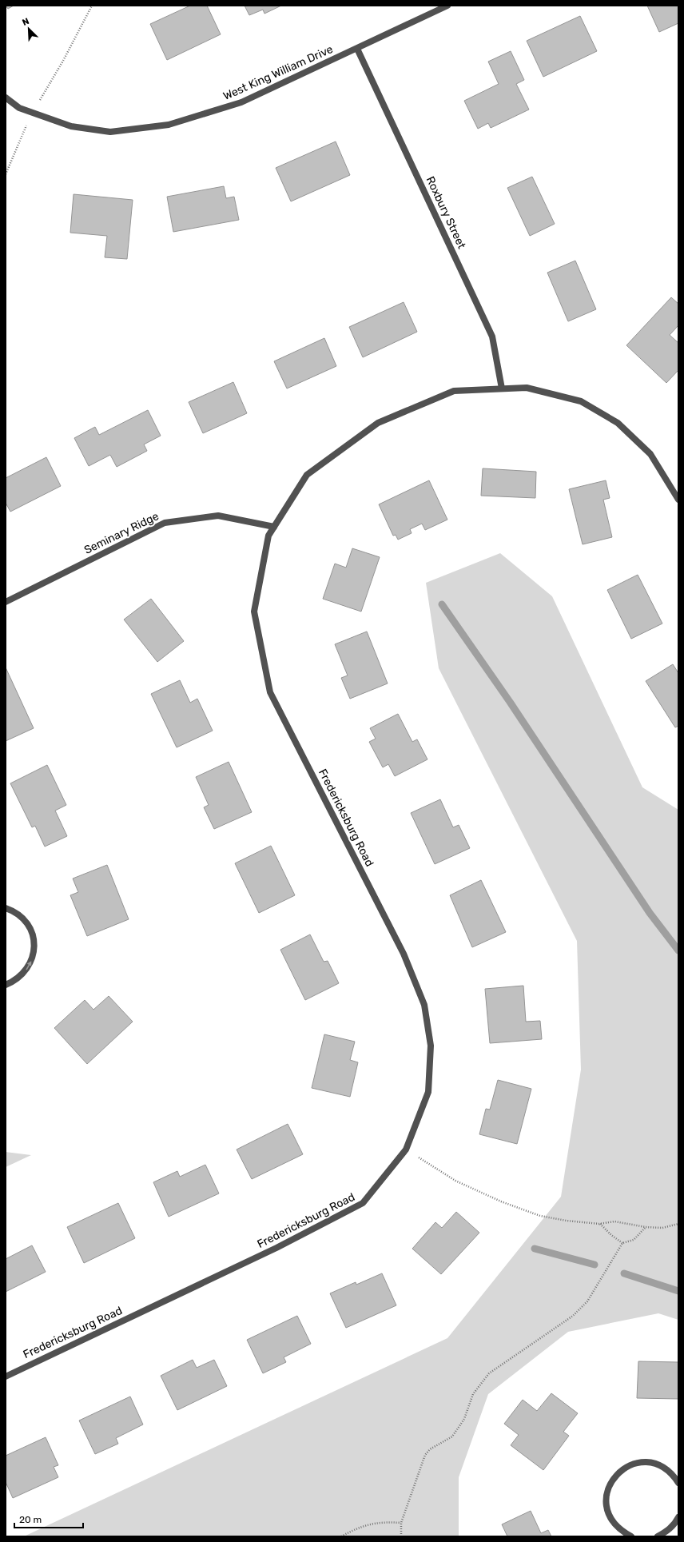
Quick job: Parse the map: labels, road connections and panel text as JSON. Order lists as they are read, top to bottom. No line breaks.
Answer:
{"streets":{"street":["West King William Drive","Roxbury Street","Seminary Ridge","Fredericksburg Road"]},"crossings":[["West King William Drive","Roxbury Street"],["Roxbury Street","Fredericksburg Road"],["Seminary Ridge","Fredericksburg Road"]],"scale_bar":"20 m","north":"top left"}
